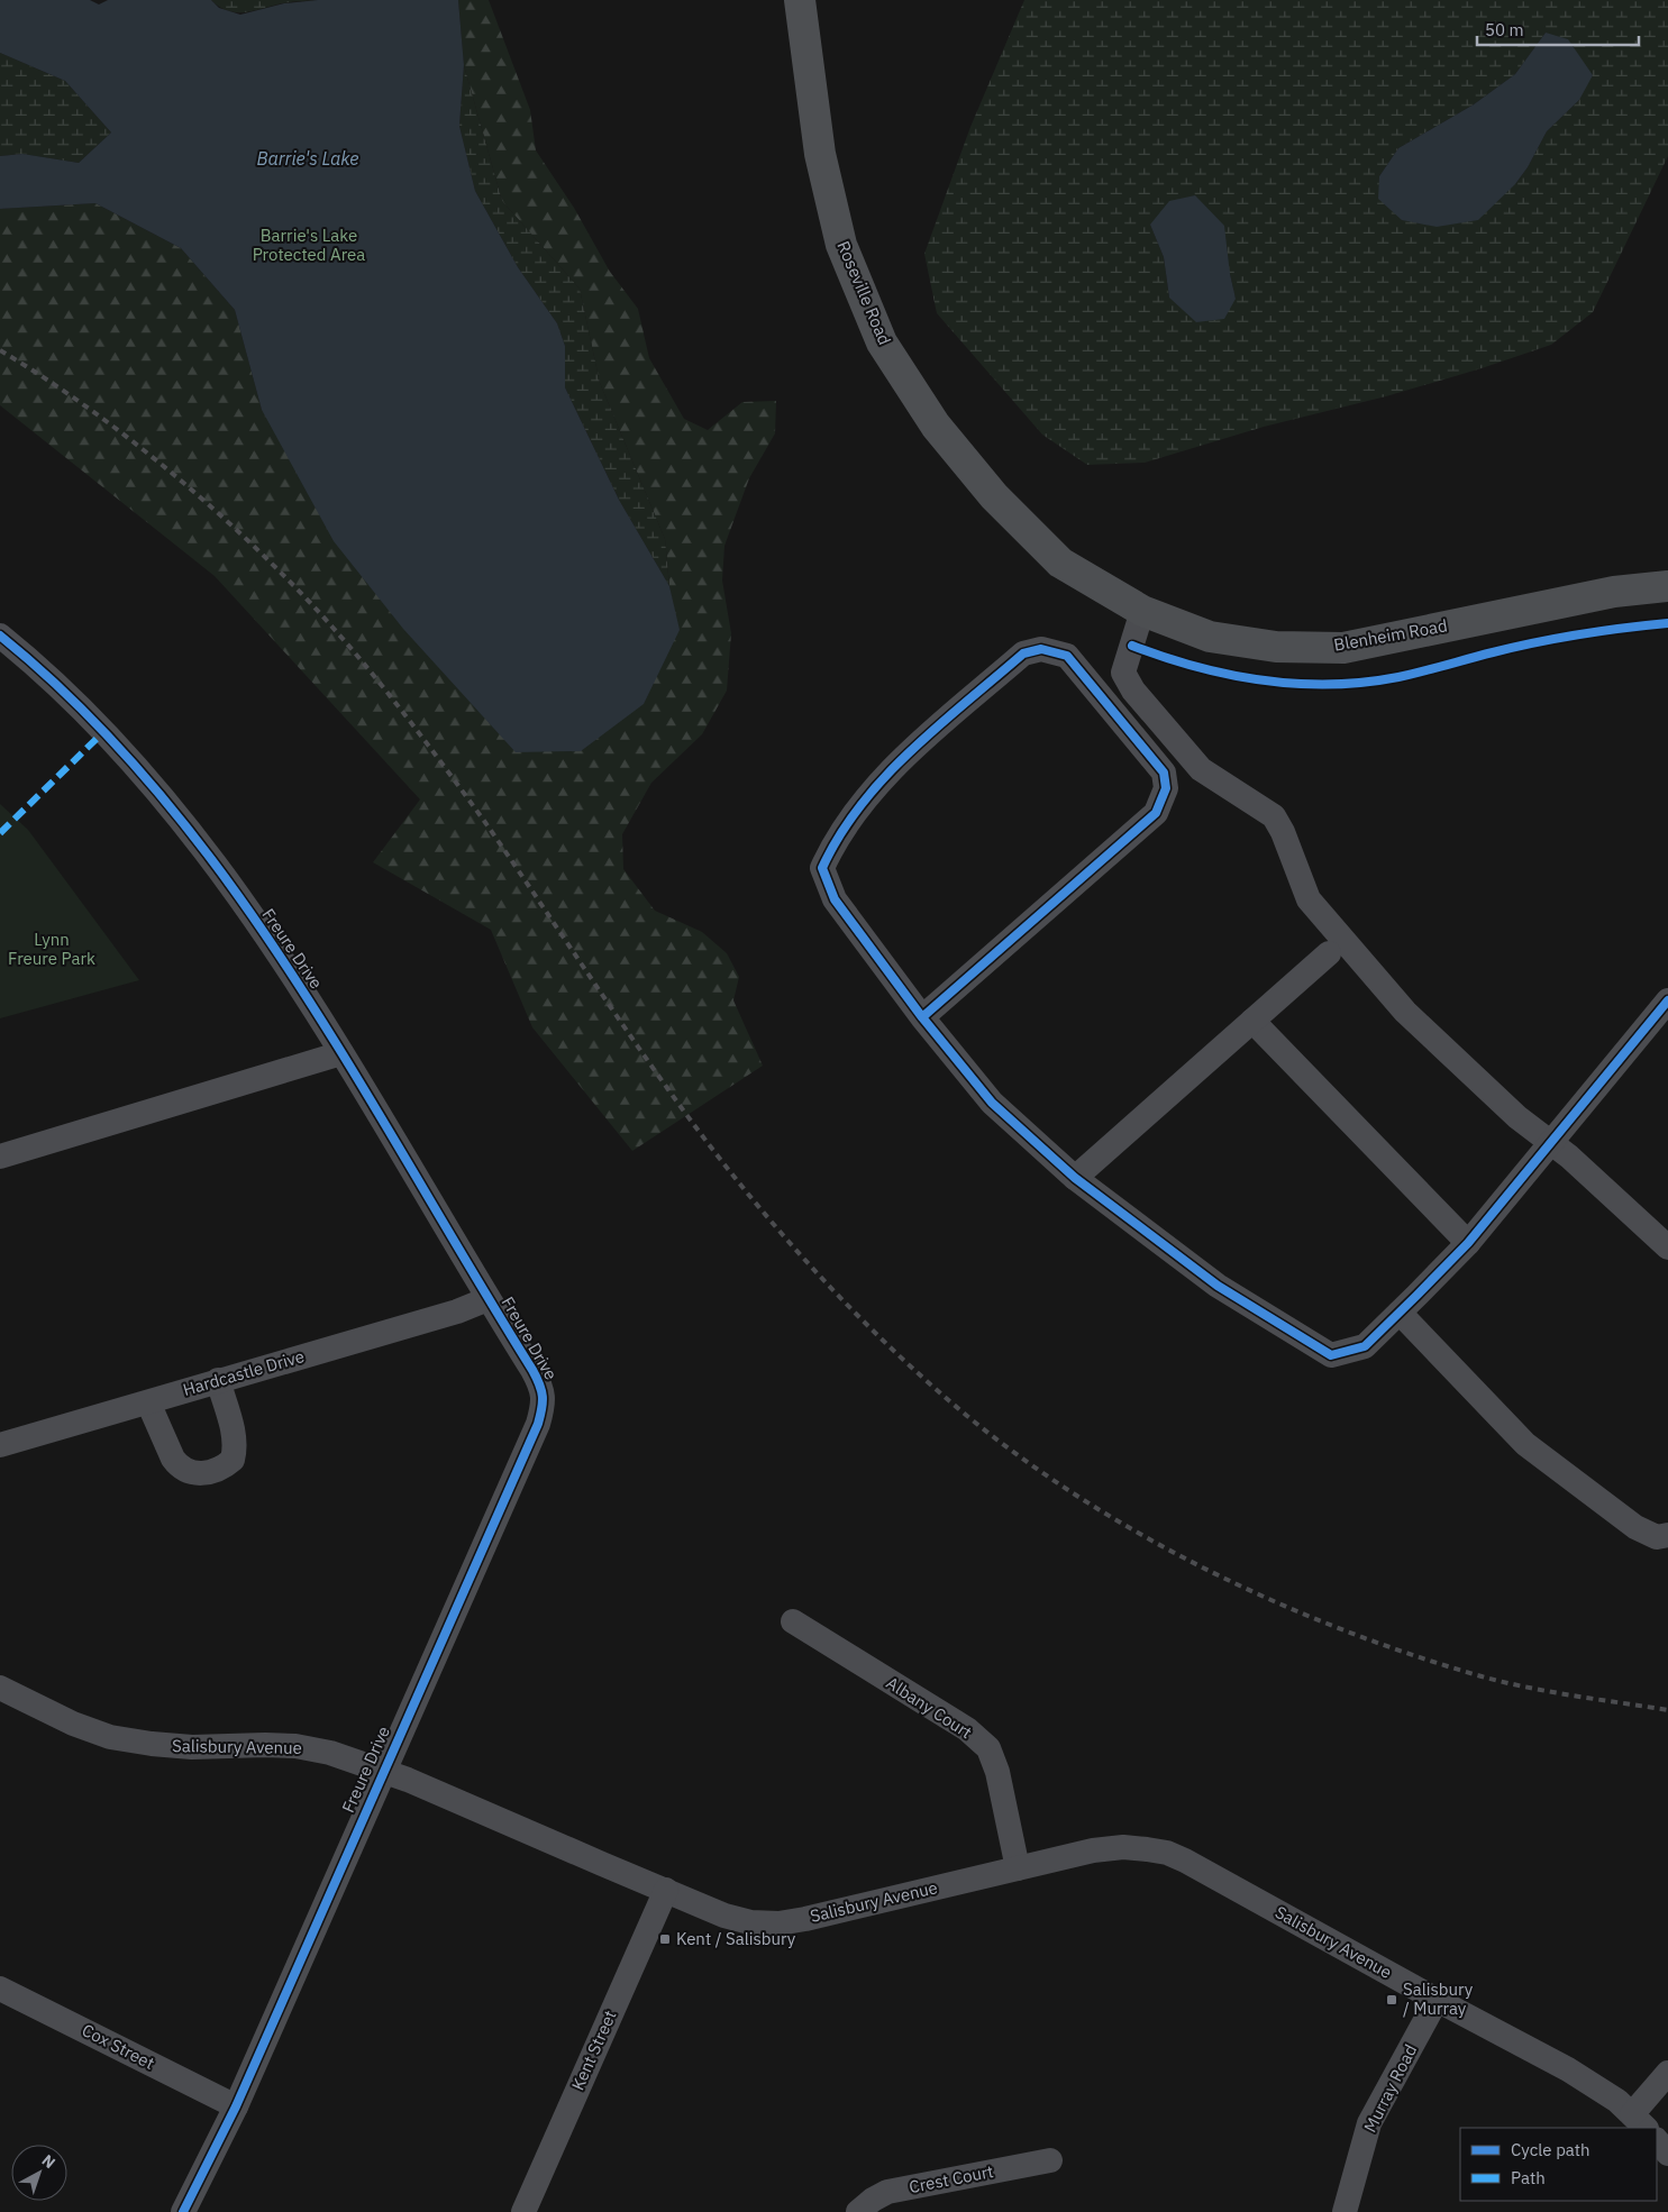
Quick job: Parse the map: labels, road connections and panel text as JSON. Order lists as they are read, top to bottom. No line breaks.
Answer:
{"streets":{"main road":["Roseville Road","Blenheim Road"],"street":["Freure Drive","Hardcastle Drive","Albany Court","Salisbury Avenue","Cox Street","Kent Street","Murray Road","Crest Court"]},"crossings":[["Roseville Road","Blenheim Road"],["Freure Drive","Hardcastle Drive"],["Freure Drive","Salisbury Avenue"],["Freure Drive","Cox Street"],["Albany Court","Salisbury Avenue"],["Salisbury Avenue","Kent Street"],["Salisbury Avenue","Murray Road"]],"water":["Barrie's Lake"],"parks":["Barrie's Lake Protected Area","Lynn Freure Park"],"places":{"transit":["Kent / Salisbury","Salisbury / Murray"]},"legend":["Cycle path","Path"],"scale_bar":"50 m","north":"top right"}
